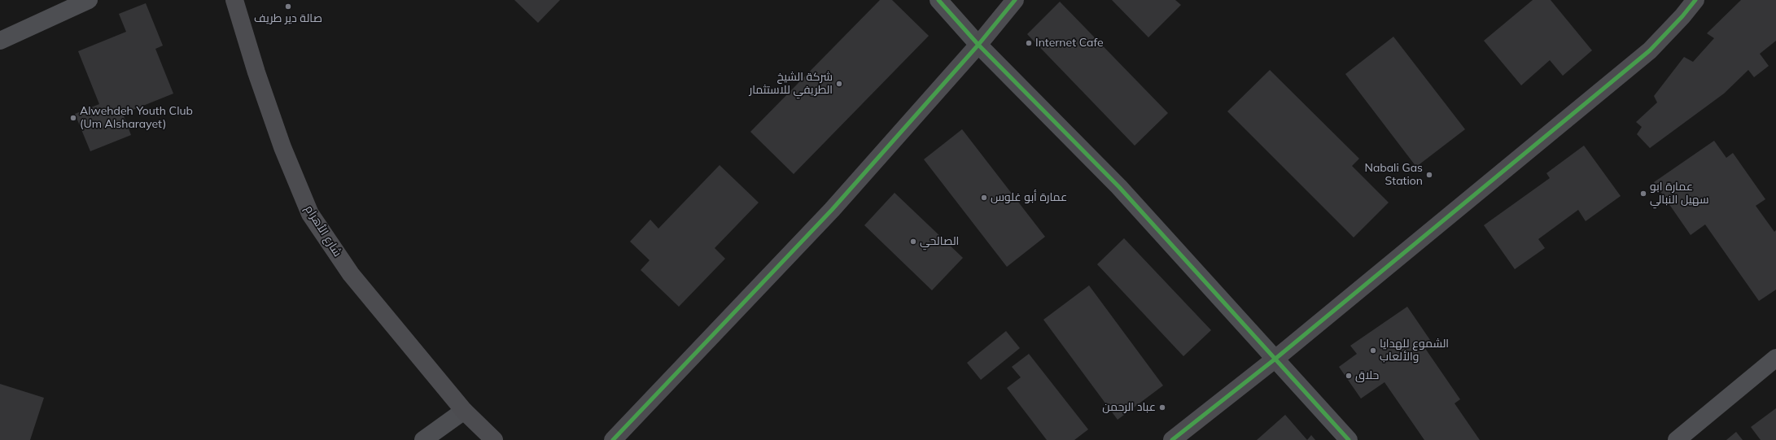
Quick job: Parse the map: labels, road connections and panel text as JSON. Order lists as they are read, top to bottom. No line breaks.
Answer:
{"streets":{"street":["شارع الأهرام"]},"places":["صالة دير طريف","Internet Cafe","شركة الشيخ الطريفي للاستثمار","Alwehdeh Youth Club (Um Alsharayet)","Nabali Gas Station","عمارة ابو سهيل النبالي","عمارة أبو غلوس","الصالحي","الشموع للهدايا والألعاب","حلاق","عباد الرحمن"]}
